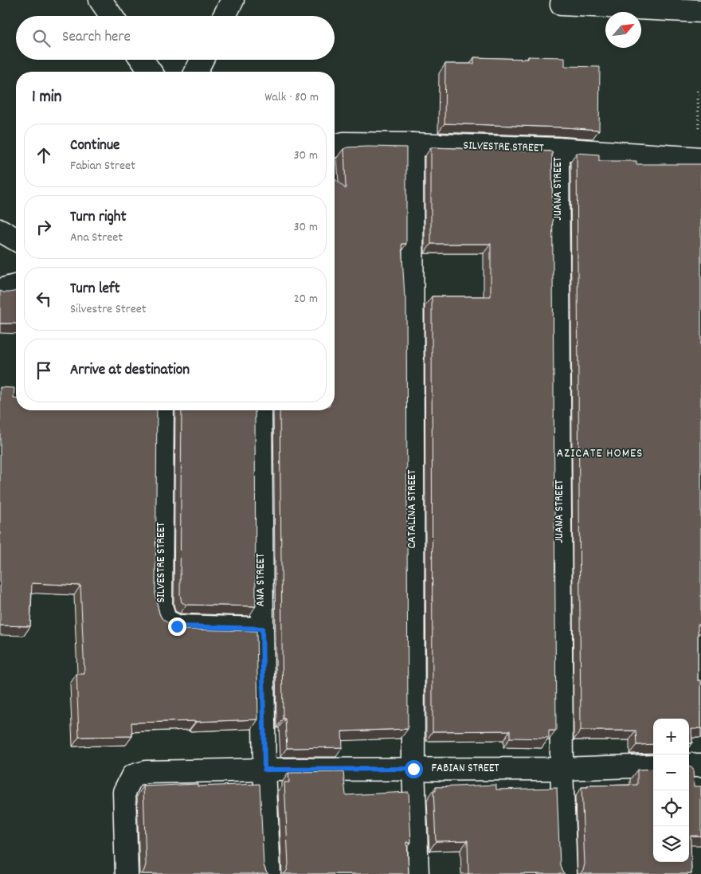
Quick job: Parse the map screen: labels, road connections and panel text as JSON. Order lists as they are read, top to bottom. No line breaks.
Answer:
{"streets":{"street":["SILVESTRE STREET","JUANA STREET","CATALINA STREET","ANA STREET","FABIAN STREET"]},"crossings":[["SILVESTRE STREET","JUANA STREET"],["SILVESTRE STREET","CATALINA STREET"],["SILVESTRE STREET","ANA STREET"],["JUANA STREET","FABIAN STREET"],["CATALINA STREET","FABIAN STREET"],["ANA STREET","FABIAN STREET"]],"districts":["AZICATE HOMES"],"north":"top right","page":{"search":"Search here","heading":["1 min","Walk · 80 m"],"list":[["Continue","Fabian Street","30 m"],["Turn right","Ana Street","30 m"],["Turn left","Silvestre Street","20 m"],"Arrive at destination"],"map_buttons":["+","−"]}}
